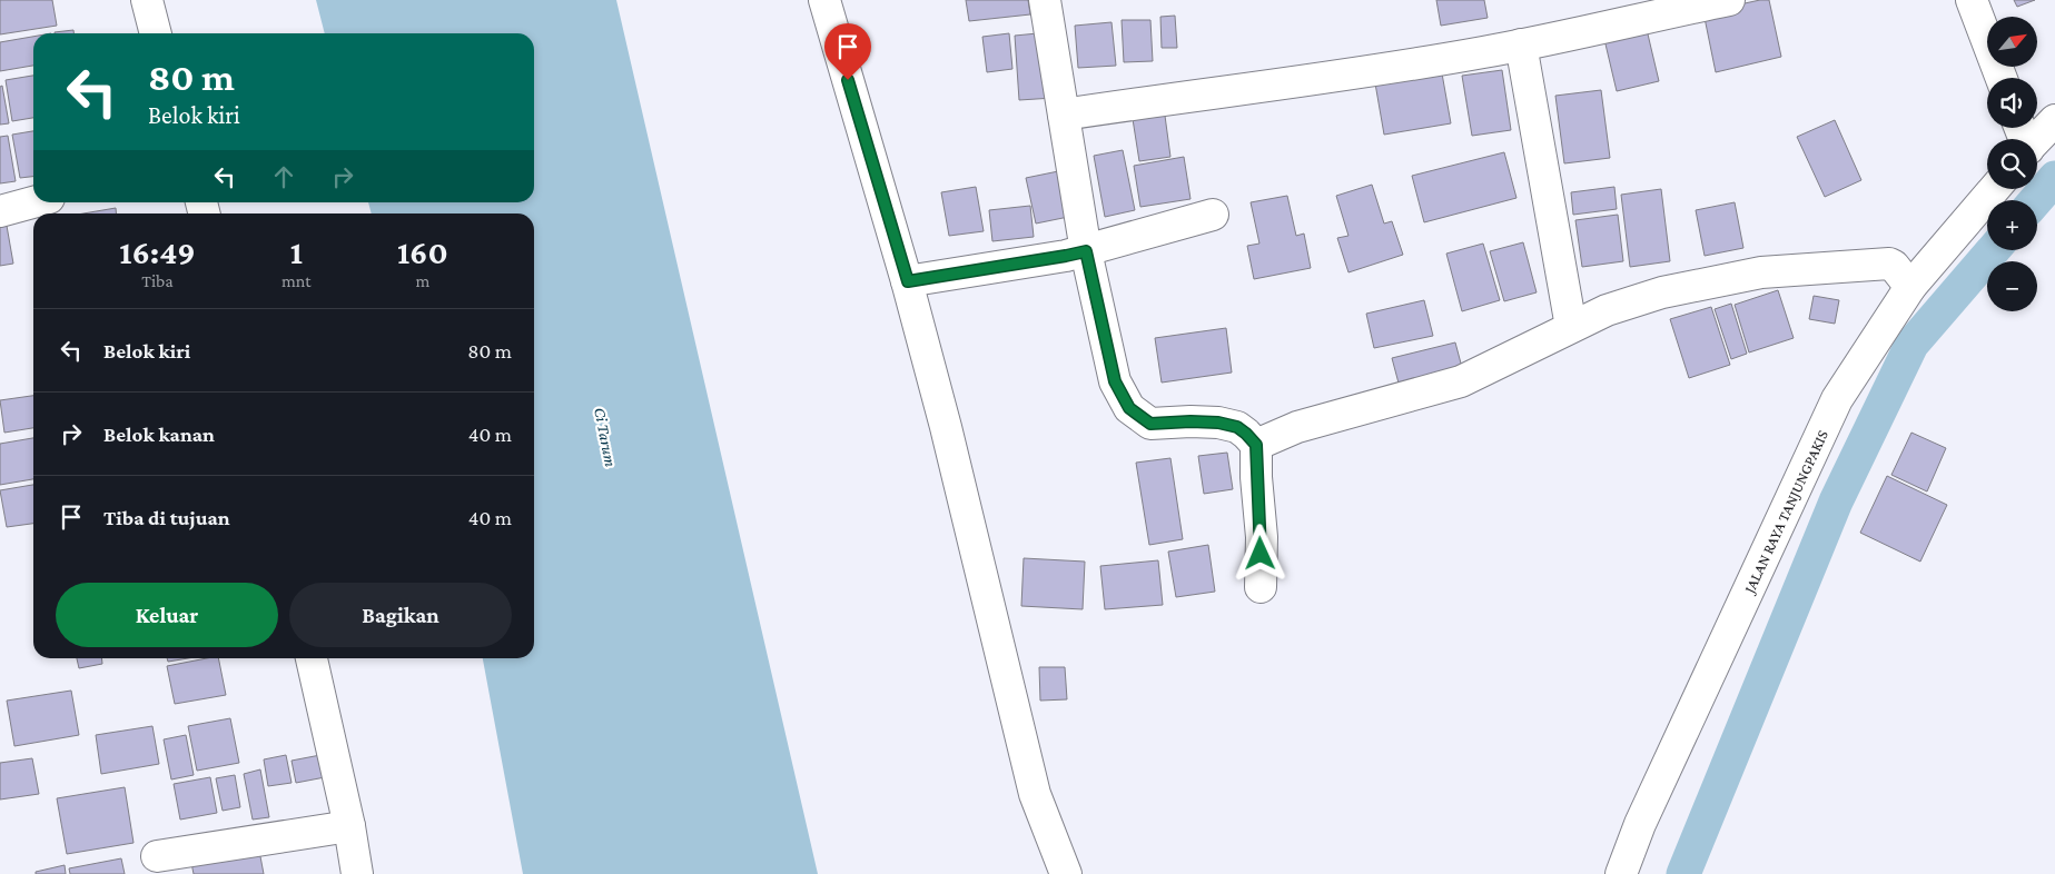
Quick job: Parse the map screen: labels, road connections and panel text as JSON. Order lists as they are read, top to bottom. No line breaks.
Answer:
{"streets":{"street":["JALAN RAYA TANJUNGPAKIS"]},"water":["Ci Tarum"],"north":"top right","page":{"map_buttons":["+","−"],"turn":["80 m","Belok kiri"],"eta":["16:49","Tiba","1","mnt","160","m"],"list":[{"name":"Belok kiri","value":"80 m"},{"name":"Belok kanan","value":"40 m"},{"name":"Tiba di tujuan","value":"40 m"}],"buttons":["Keluar","Bagikan"]}}
